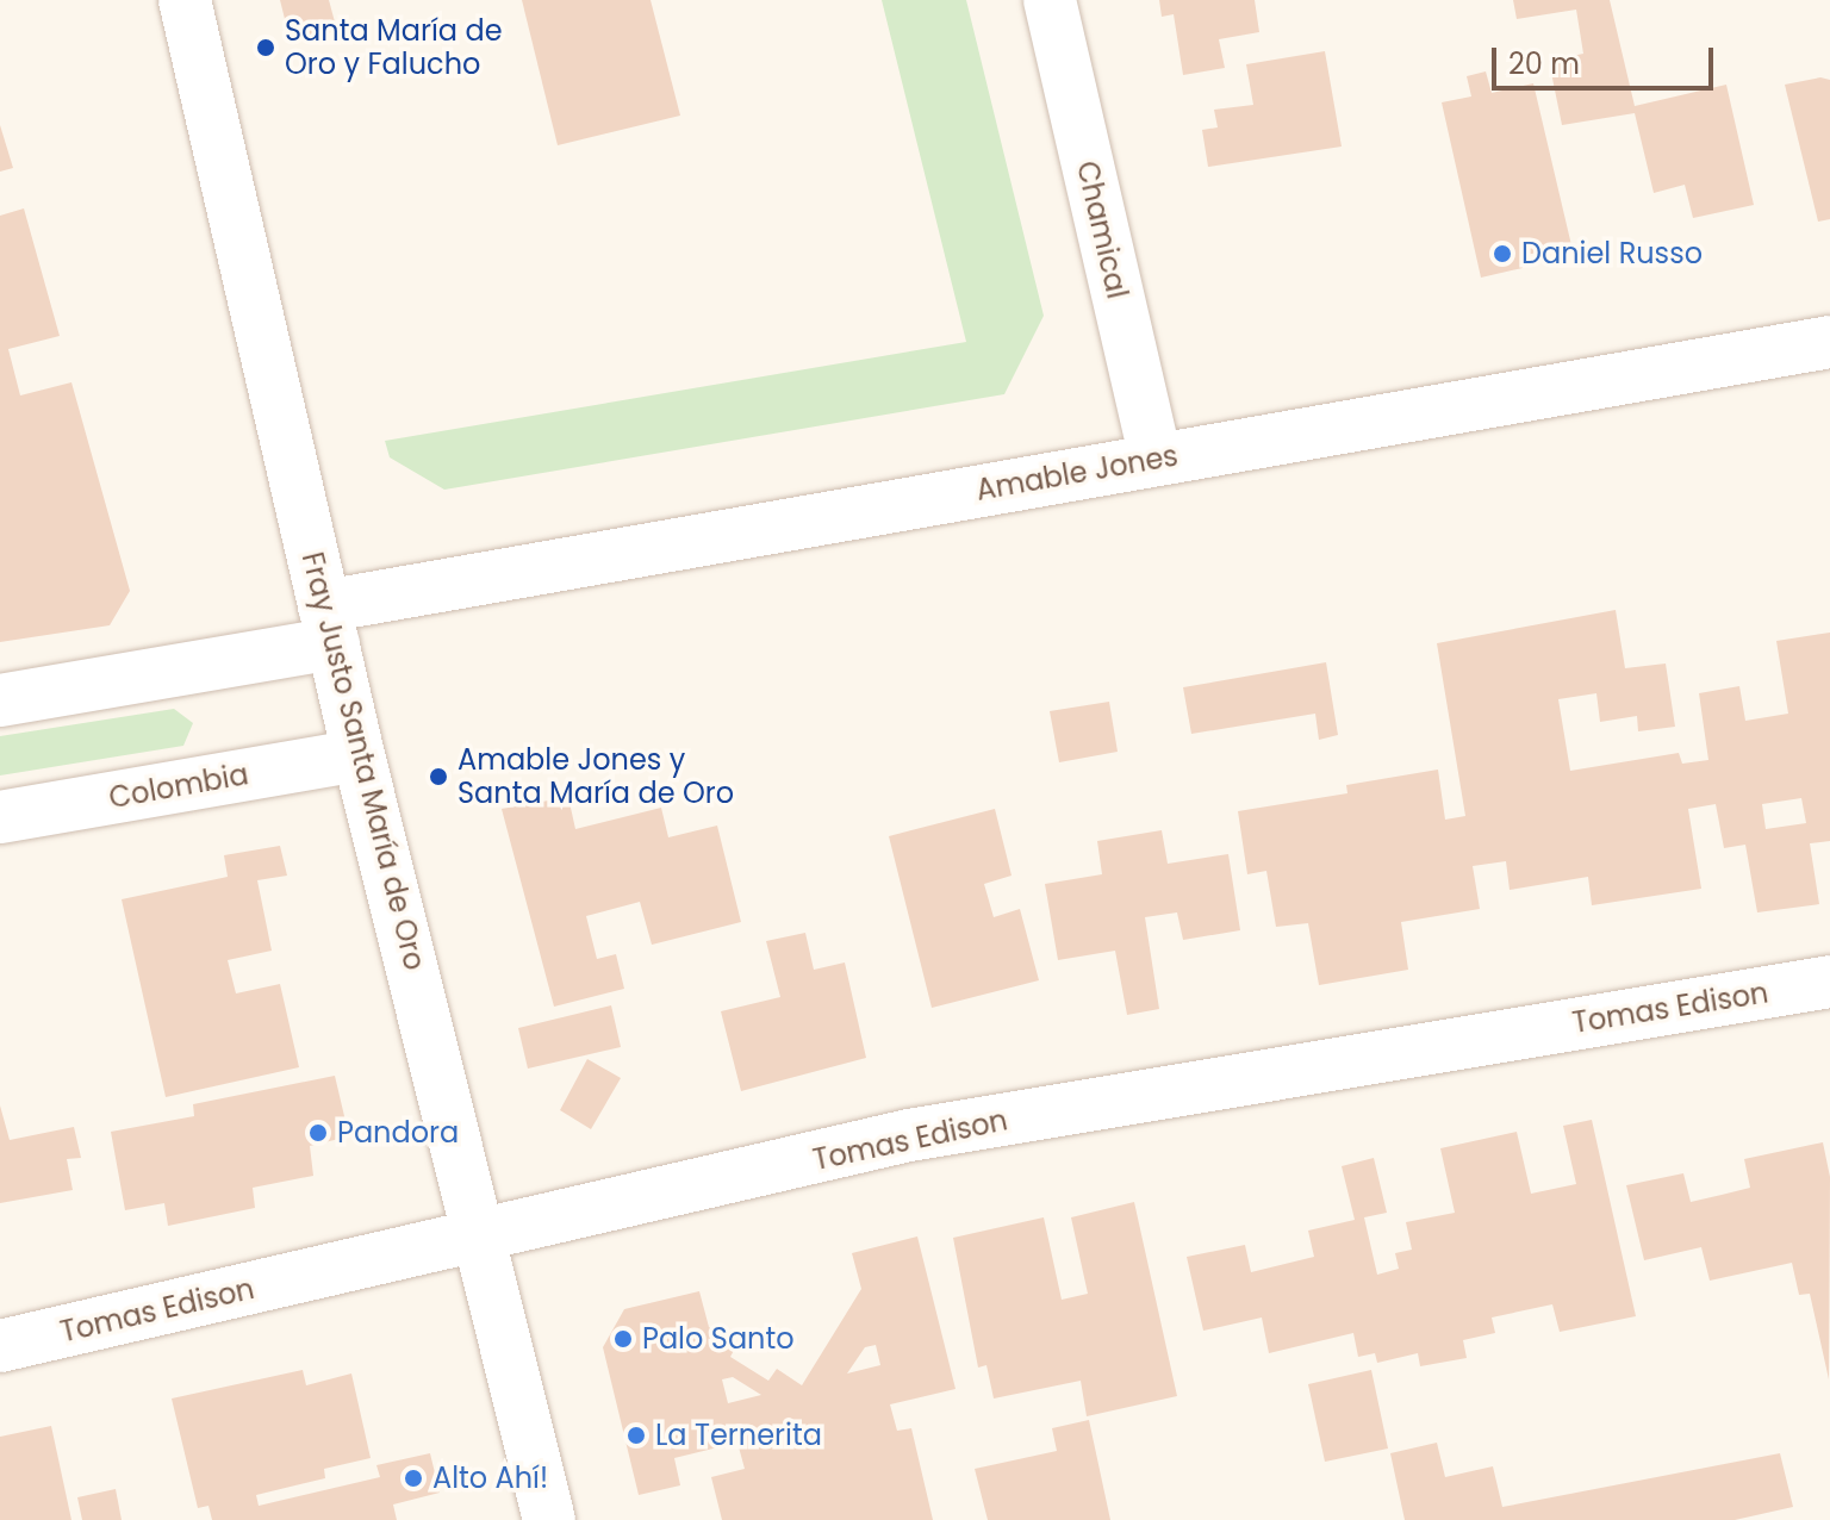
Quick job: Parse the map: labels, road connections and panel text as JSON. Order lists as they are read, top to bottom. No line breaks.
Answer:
{"streets":{"street":["Chamical","Amable Jones","Fray Justo Santa María de Oro","Colombia","Tomas Edison"]},"crossings":[["Chamical","Amable Jones"],["Amable Jones","Fray Justo Santa María de Oro"],["Fray Justo Santa María de Oro","Colombia"],["Fray Justo Santa María de Oro","Tomas Edison"]],"places":["Santa María de Oro y Falucho","Daniel Russo","Amable Jones y Santa María de Oro","Pandora","Palo Santo","La Ternerita","Alto Ahí!"],"scale_bar":"20 m"}
